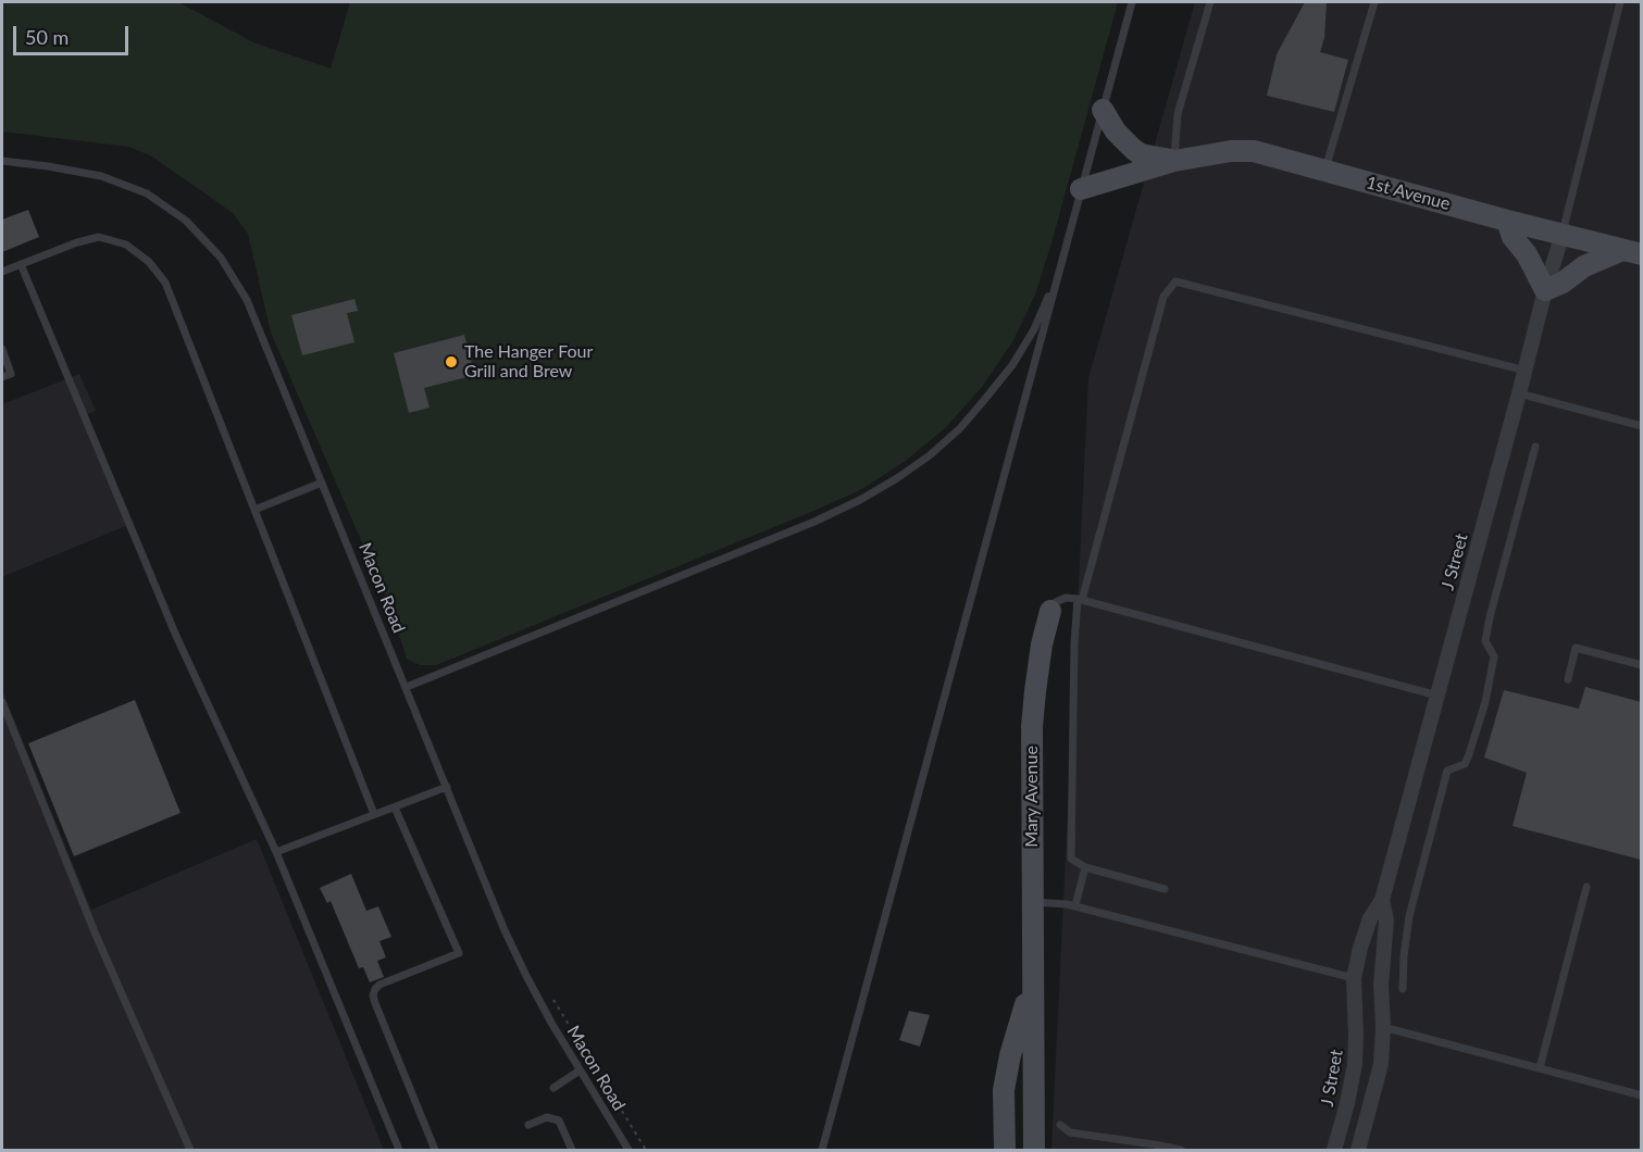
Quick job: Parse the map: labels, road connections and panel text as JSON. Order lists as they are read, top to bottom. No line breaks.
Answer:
{"streets":{"street":["1st Avenue","J Street","Mary Avenue"],"lane":["Macon Road"]},"crossings":[["1st Avenue","J Street"]],"places":["The Hanger Four Grill and Brew"],"scale_bar":"50 m"}
